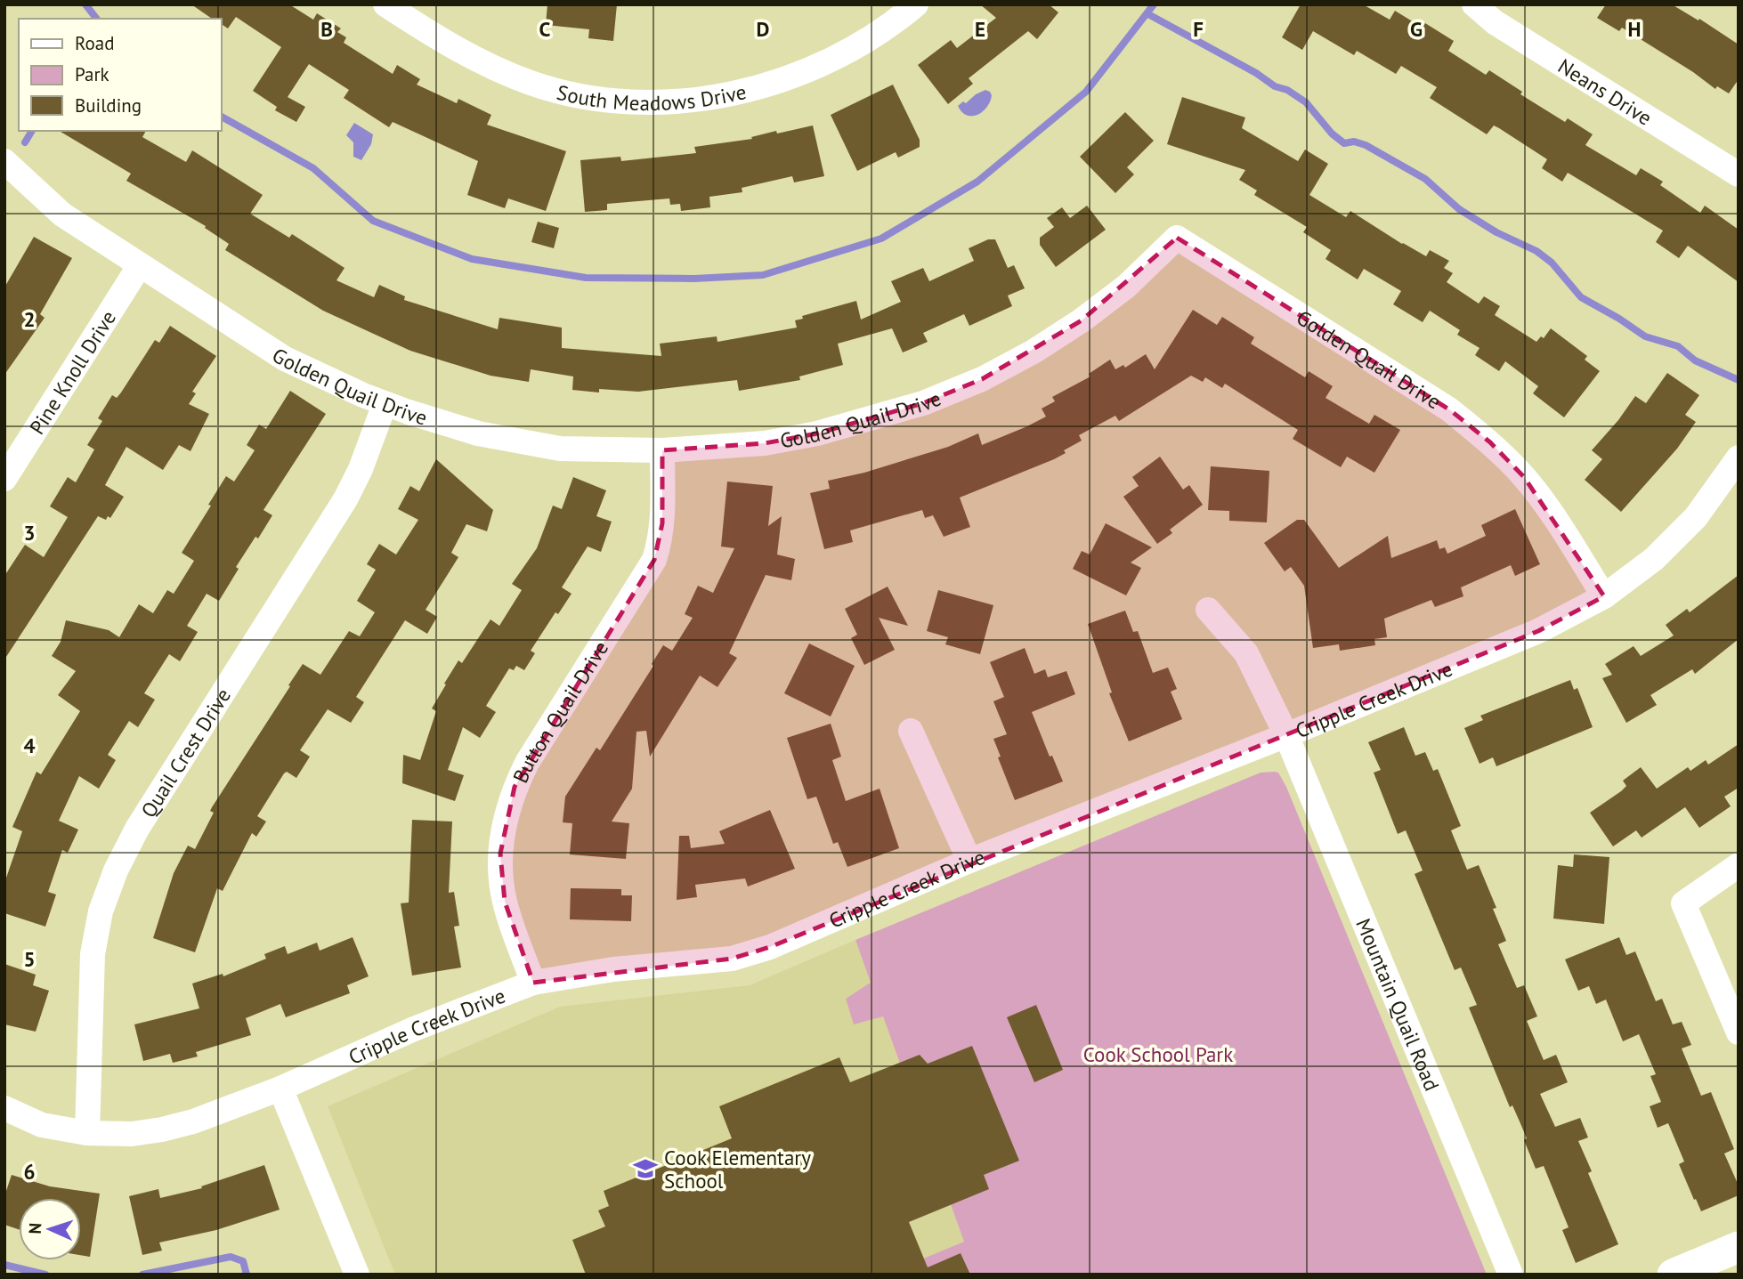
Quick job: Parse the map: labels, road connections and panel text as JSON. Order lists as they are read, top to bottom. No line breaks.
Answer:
{"streets":{"street":["South Meadows Drive","Neans Drive","Golden Quail Drive","Pine Knoll Drive","Cripple Creek Drive","Button Quail Drive","Quail Crest Drive","Mountain Quail Road"]},"crossings":[["Golden Quail Drive","Pine Knoll Drive"],["Golden Quail Drive","Cripple Creek Drive"],["Golden Quail Drive","Button Quail Drive"],["Golden Quail Drive","Quail Crest Drive"],["Cripple Creek Drive","Button Quail Drive"],["Cripple Creek Drive","Quail Crest Drive"],["Cripple Creek Drive","Mountain Quail Road"]],"parks":["Cook School Park"],"places":{"school or university":["Cook Elementary School"]},"legend":["Road","Park","Building"],"north":"left","grid":{"columns":["B","C","D","E","F","G","H"],"rows":["2","3","4","5","6"]}}
